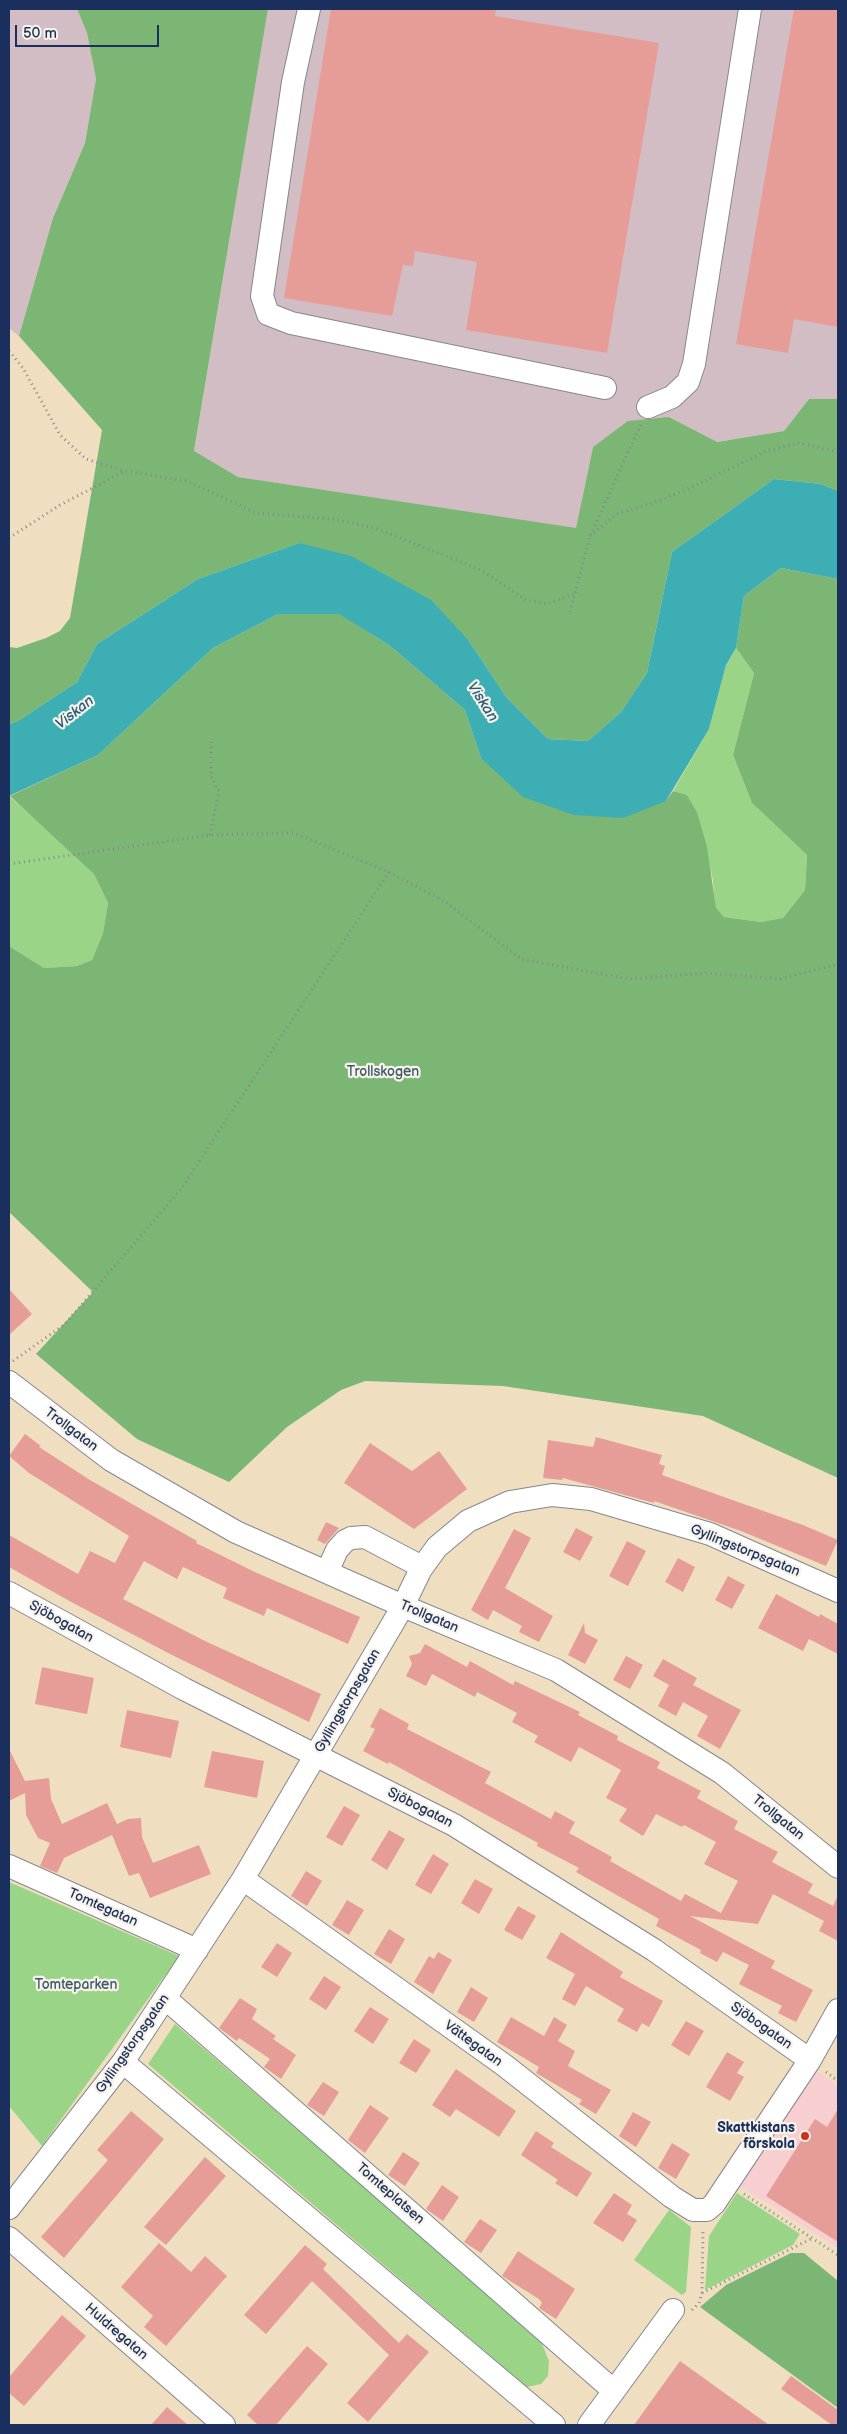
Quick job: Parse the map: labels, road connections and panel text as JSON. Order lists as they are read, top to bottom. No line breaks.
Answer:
{"streets":{"street":["Trollgatan","Gyllingstorpsgatan","Sjöbogatan","Tomtegatan","Vättegatan","Tomteplatsen","Huldregatan"]},"crossings":[["Trollgatan","Gyllingstorpsgatan"],["Gyllingstorpsgatan","Sjöbogatan"],["Gyllingstorpsgatan","Tomtegatan"],["Gyllingstorpsgatan","Vättegatan"],["Gyllingstorpsgatan","Tomteplatsen"]],"water":["Viskan"],"parks":["Trollskogen","Tomteparken"],"places":["Skattkistans förskola"],"scale_bar":"50 m"}
